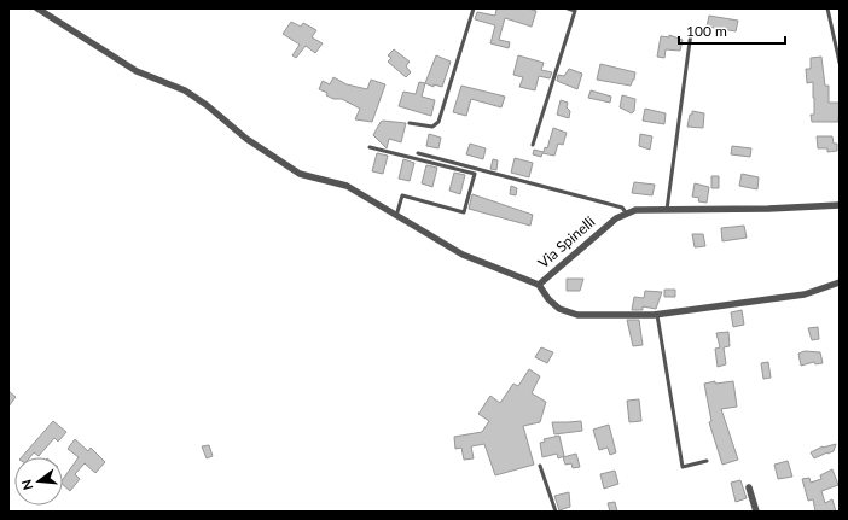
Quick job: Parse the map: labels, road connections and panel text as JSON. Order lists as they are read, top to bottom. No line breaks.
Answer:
{"streets":{"street":["Via Spinelli"]},"scale_bar":"100 m","north":"left"}
